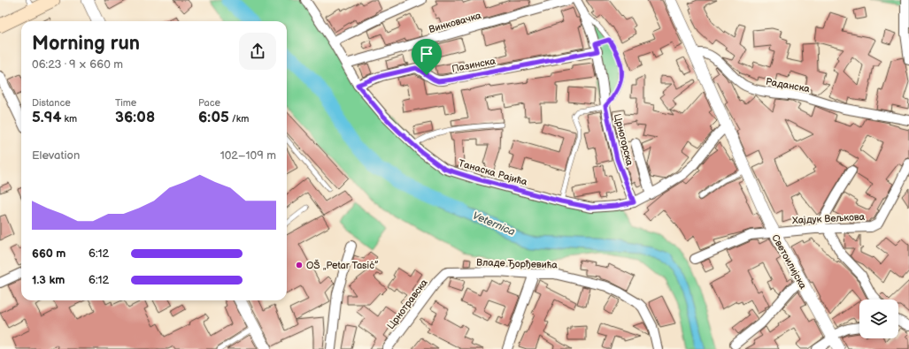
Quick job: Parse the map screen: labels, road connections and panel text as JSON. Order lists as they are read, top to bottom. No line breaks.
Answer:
{"streets":{"street":["Винковачка","Пазинска","Раданска","Црногорска","Танаска Рајића","Хајдук Вељкова","Светоилијска","Владе Ђорђевића","Црнотравска"]},"crossings":[["Винковачка","Танаска Рајића"],["Пазинска","Црногорска"],["Пазинска","Танаска Рајића"],["Раданска","Светоилијска"],["Црногорска","Танаска Рајића"],["Танаска Рајића","Светоилијска"],["Хајдук Вељкова","Светоилијска"],["Владе Ђорђевића","Црнотравска"]],"water":["Veternica"],"places":["OŠ „Petar Tasić”"],"page":{"heading":["Morning run","06:23 · 9 × 660 m"],"stats":[["Distance","5.94 km"],["Time","36:08"],["Pace","6:05 /km"]],"chart":["Elevation","102–109 m"],"list":[{"name":"660 m","note":"6:12"},{"name":"1.3 km","note":"6:12"}]}}
